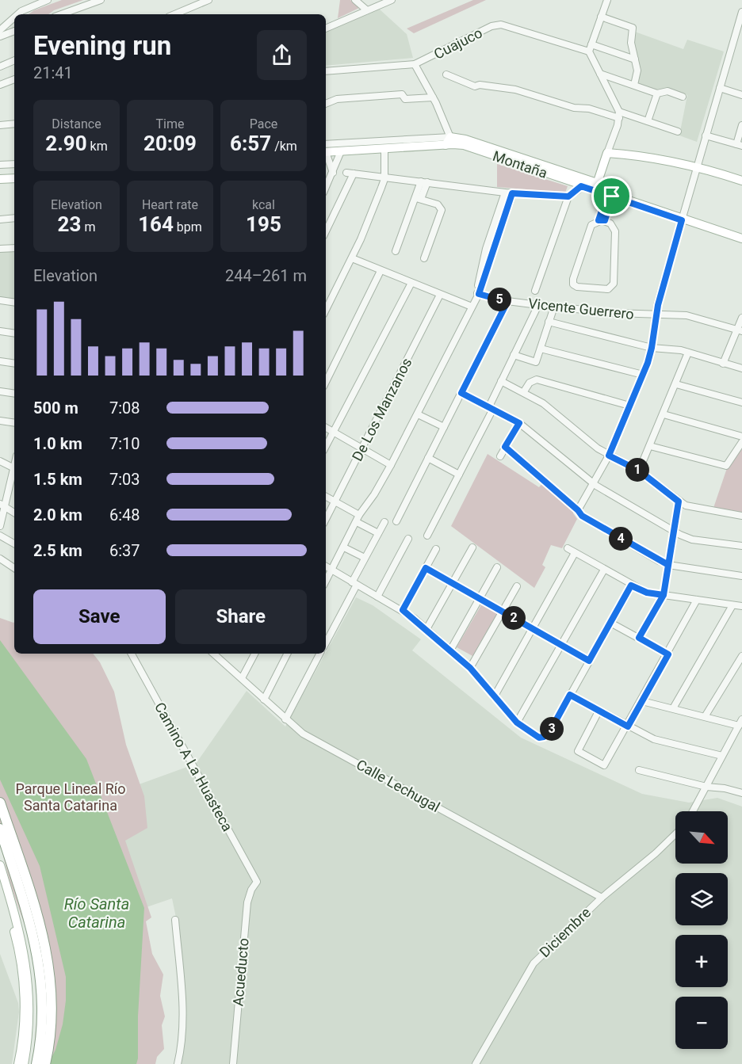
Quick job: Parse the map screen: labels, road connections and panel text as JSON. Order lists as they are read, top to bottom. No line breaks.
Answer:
{"streets":{"main road":["Montaña"],"street":["Cuajuco","Vicente Guerrero","De Los Manzanos","Camino A La Huasteca","Calle Lechugal","Diciembre","Acueducto"]},"crossings":[["Camino A La Huasteca","Acueducto"],["Calle Lechugal","Diciembre"]],"water":["Río Santa Catarina"],"parks":["Parque Lineal Río Santa Catarina"],"north":"bottom right","page":{"heading":["Evening run","21:41"],"stats":[["Distance","2.90 km"],["Time","20:09"],["Pace","6:57 /km"],["Elevation","23 m"],["Heart rate","164 bpm"],["kcal","195"]],"chart":["Elevation","244–261 m"],"pins":["5","1","4","2","3"],"list":[{"name":"500 m","note":"7:08"},{"name":"1.0 km","note":"7:10"},{"name":"1.5 km","note":"7:03"},{"name":"2.0 km","note":"6:48"},{"name":"2.5 km","note":"6:37"}],"buttons":["Save","Share"],"map_buttons":["+","−"]}}
